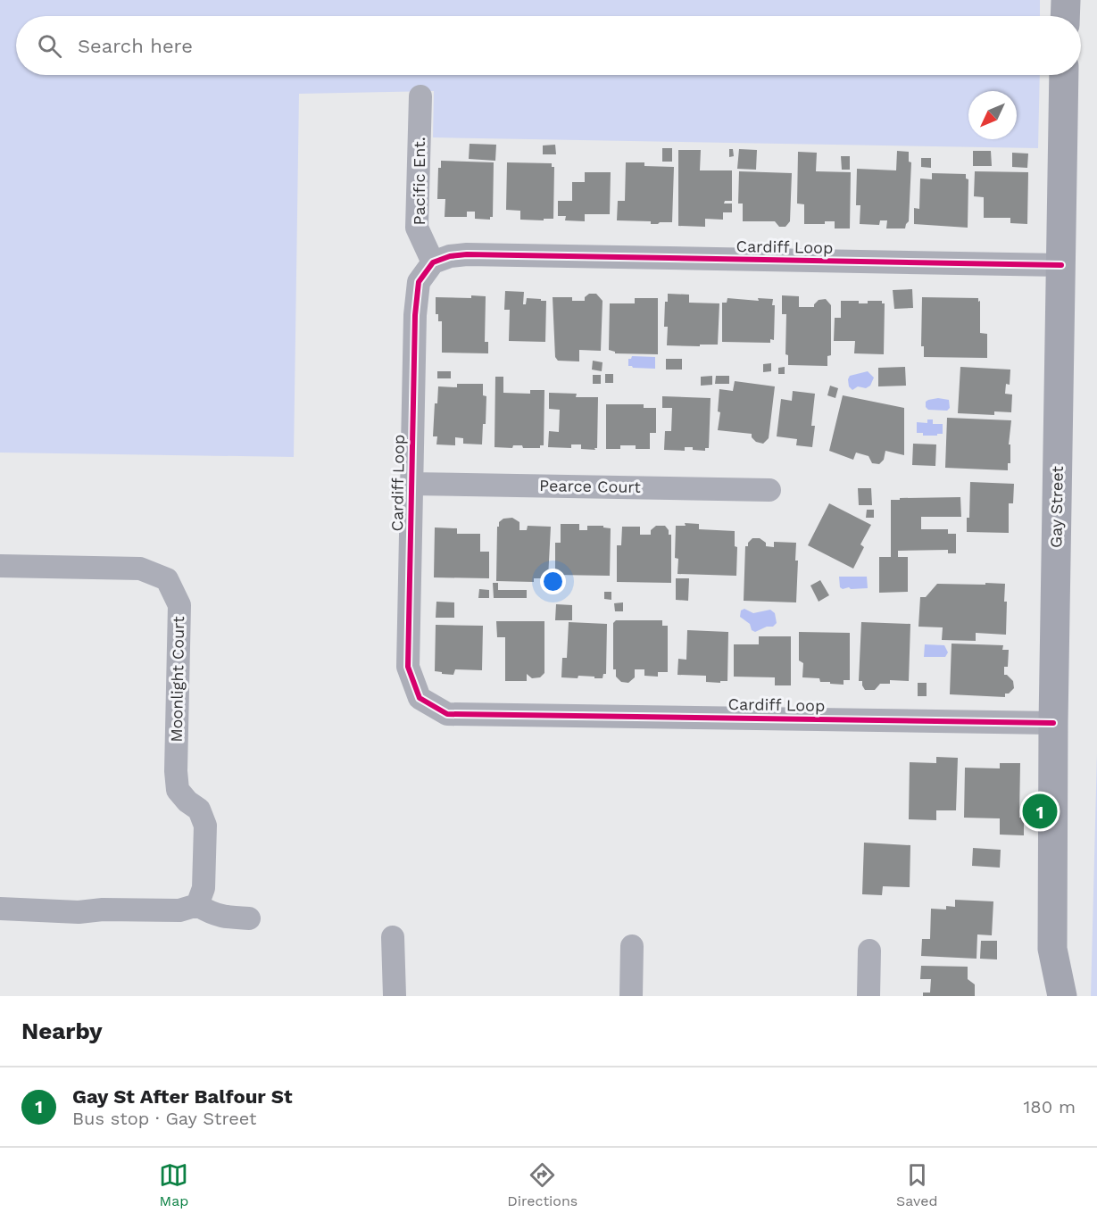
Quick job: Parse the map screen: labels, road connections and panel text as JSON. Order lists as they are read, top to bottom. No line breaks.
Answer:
{"streets":{"main road":["Gay Street"],"street":["Pacific Ent.","Cardiff Loop","Pearce Court","Moonlight Court"]},"crossings":[["Pacific Ent.","Cardiff Loop"],["Cardiff Loop","Pearce Court"],["Cardiff Loop","Gay Street"]],"north":"bottom left","page":{"search":"Search here","pins":"1","heading":"Nearby","list":[{"mark":"1","name":"Gay St After Balfour St","note":"Bus stop · Gay Street","value":"180 m"}],"nav":["Map","Directions","Saved"]}}
